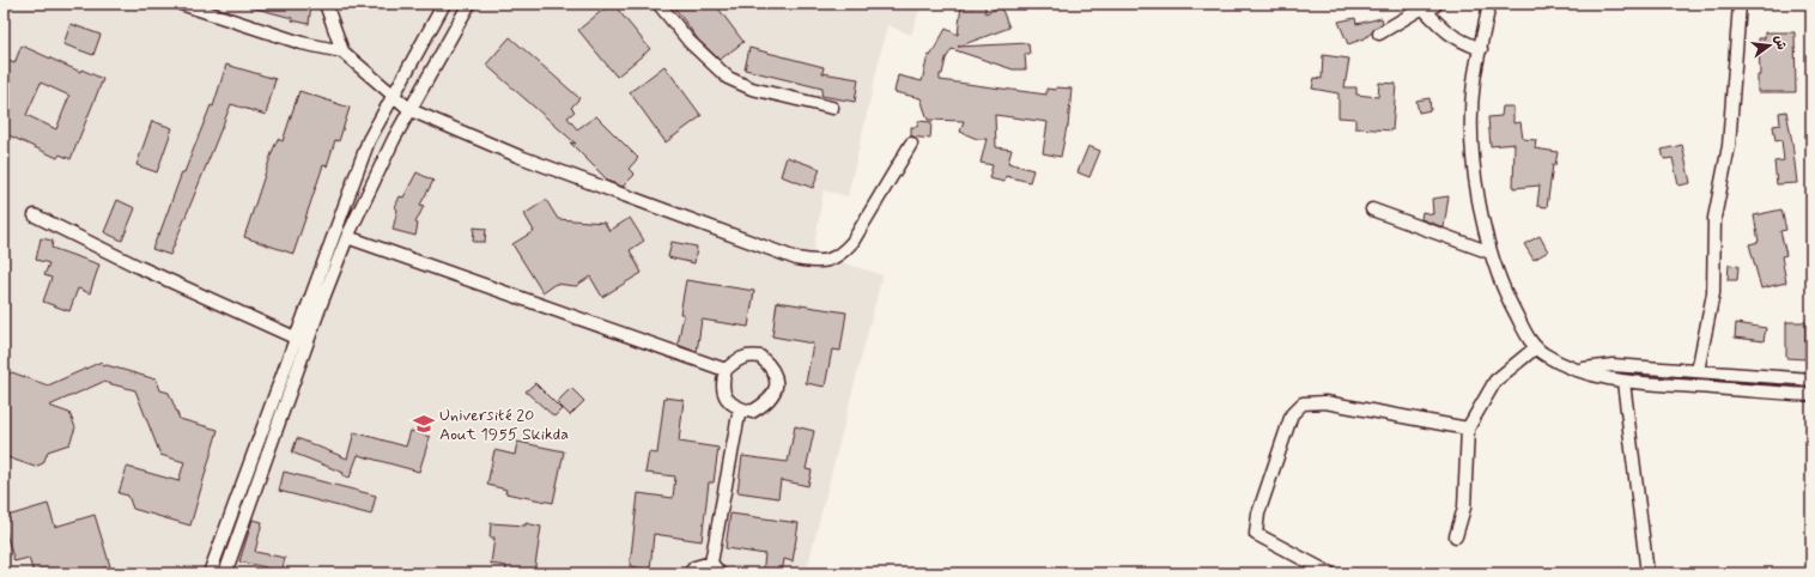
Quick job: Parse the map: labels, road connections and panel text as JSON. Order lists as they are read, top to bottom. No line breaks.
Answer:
{"places":{"school or university":["Université 20 Aout 1955 Skikda"]},"north":"right"}
